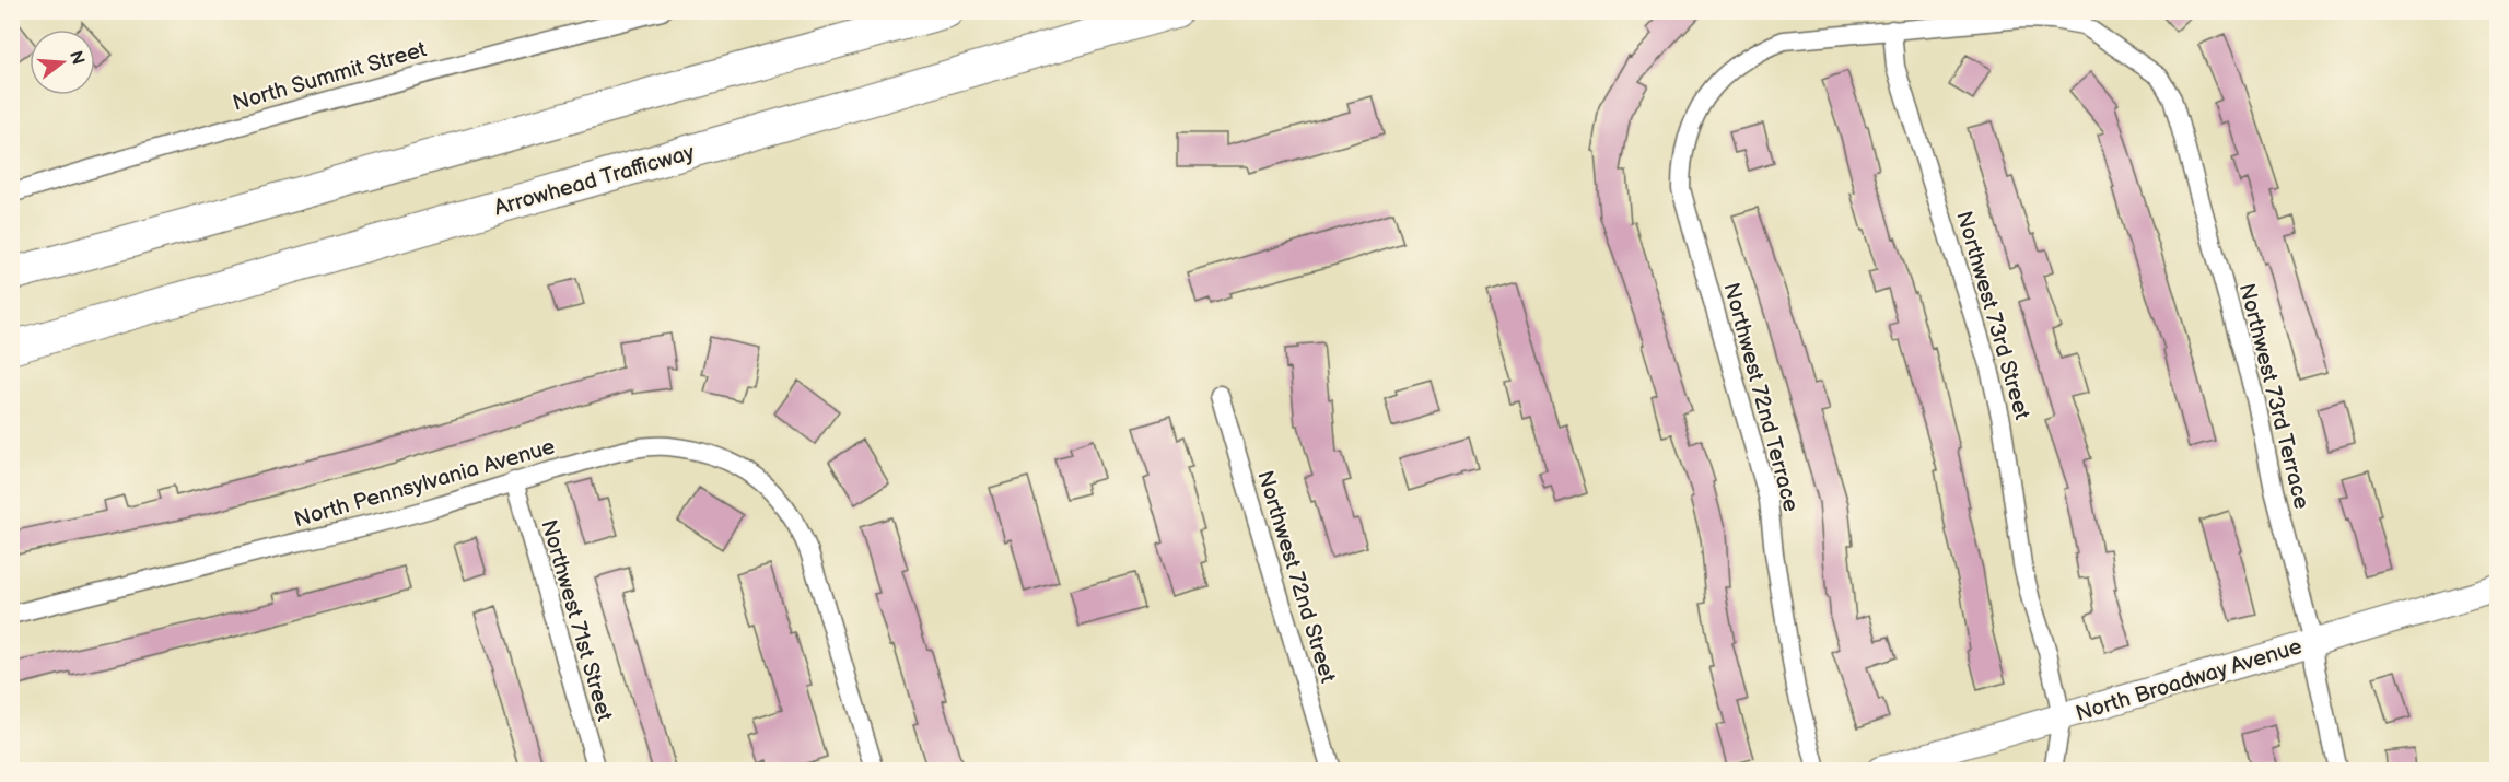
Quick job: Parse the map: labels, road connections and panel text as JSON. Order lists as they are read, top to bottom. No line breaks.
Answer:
{"streets":{"highway":["Arrowhead Trafficway"],"street":["North Summit Street","Northwest 73rd Street","Northwest 73rd Terrace","Northwest 72nd Terrace","North Pennsylvania Avenue","Northwest 72nd Street","Northwest 71st Street","North Broadway Avenue"]},"crossings":[["Northwest 73rd Street","Northwest 73rd Terrace"],["Northwest 73rd Street","Northwest 72nd Terrace"],["Northwest 73rd Street","North Broadway Avenue"],["Northwest 73rd Terrace","Northwest 72nd Terrace"],["Northwest 73rd Terrace","North Broadway Avenue"],["North Pennsylvania Avenue","Northwest 71st Street"]],"north":"right"}
